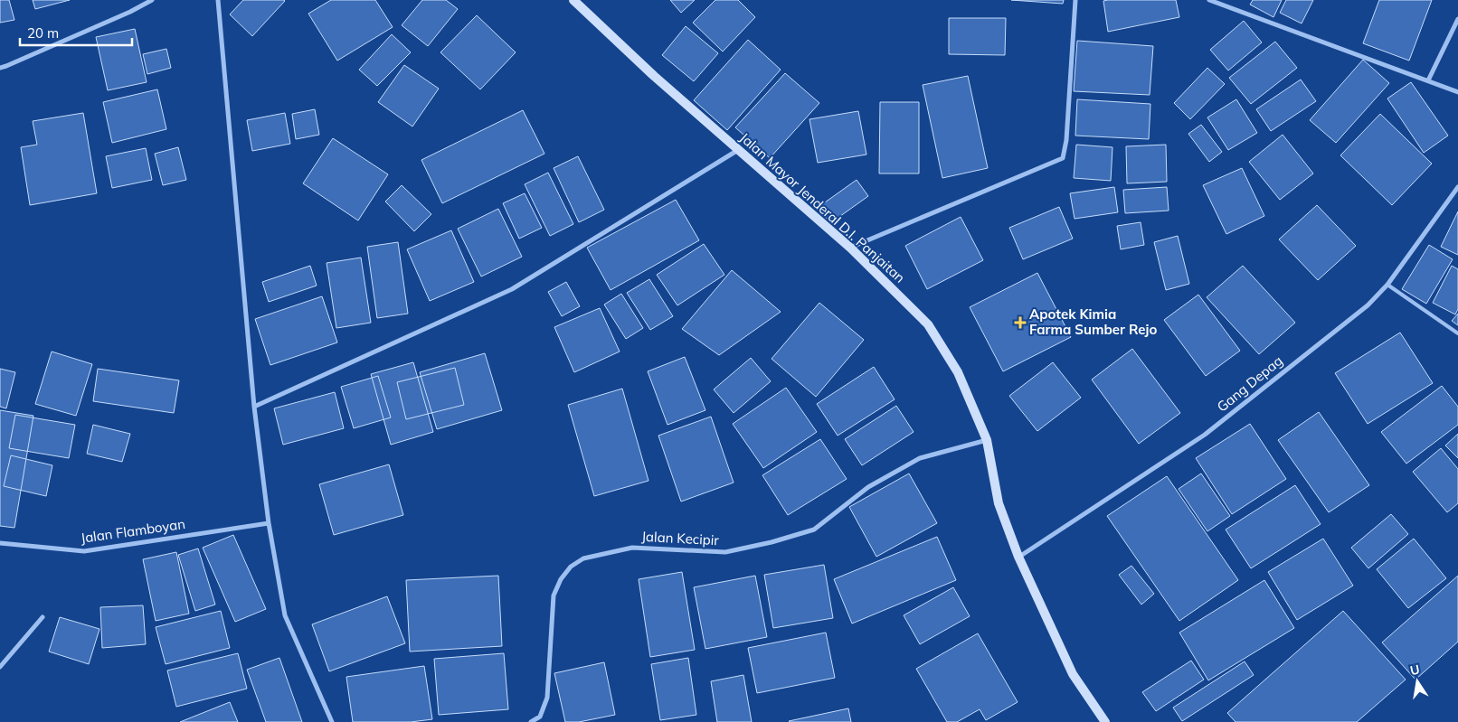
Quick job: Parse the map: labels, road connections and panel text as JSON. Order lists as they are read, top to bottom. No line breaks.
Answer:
{"streets":{"main road":["Jalan Mayor Jenderal D.I. Panjaitan"],"street":["Gang Depag","Jalan Flamboyan","Jalan Kecipir"]},"crossings":[["Jalan Mayor Jenderal D.I. Panjaitan","Gang Depag"],["Jalan Mayor Jenderal D.I. Panjaitan","Jalan Kecipir"]],"places":{"health":["Apotek Kimia Farma Sumber Rejo"]},"scale_bar":"20 m","north":"top"}
